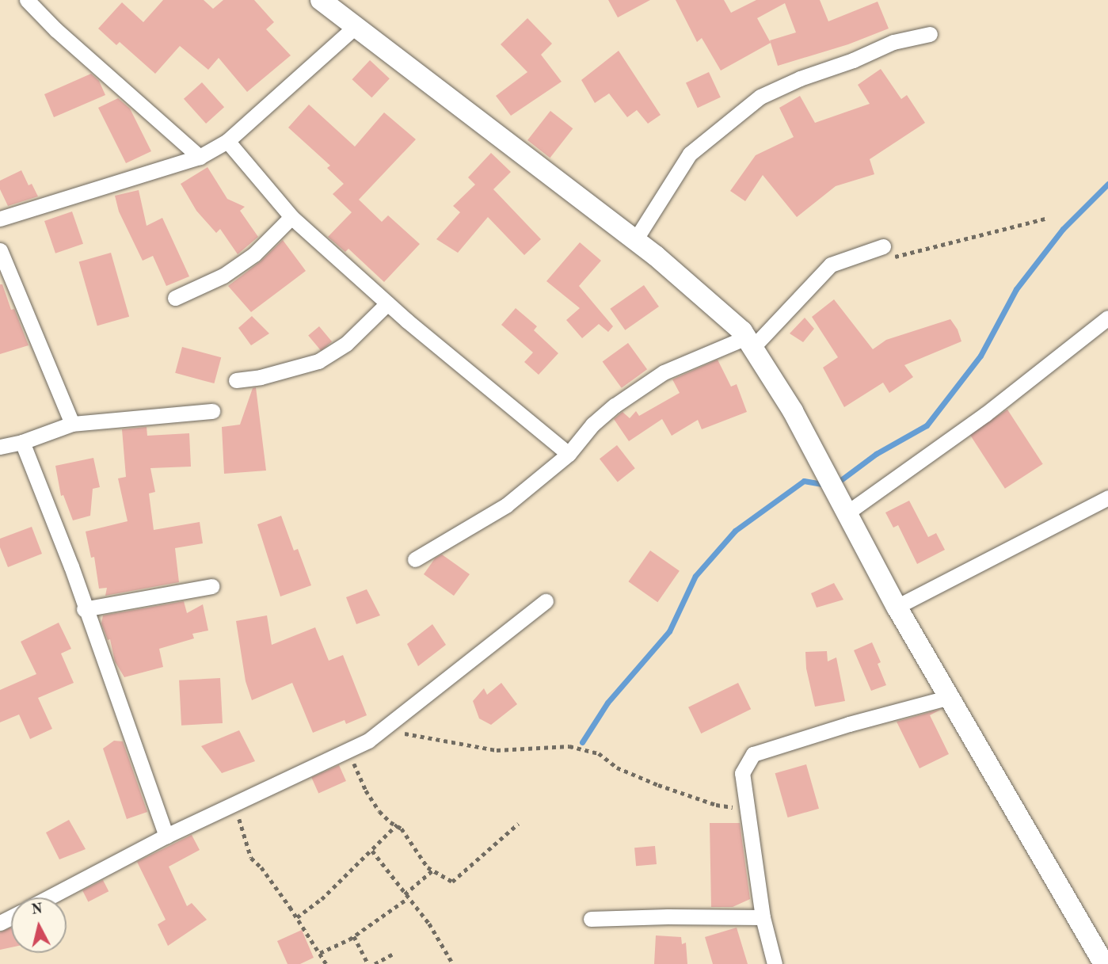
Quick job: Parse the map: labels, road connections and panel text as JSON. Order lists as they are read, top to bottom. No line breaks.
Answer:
{"north":"top"}
